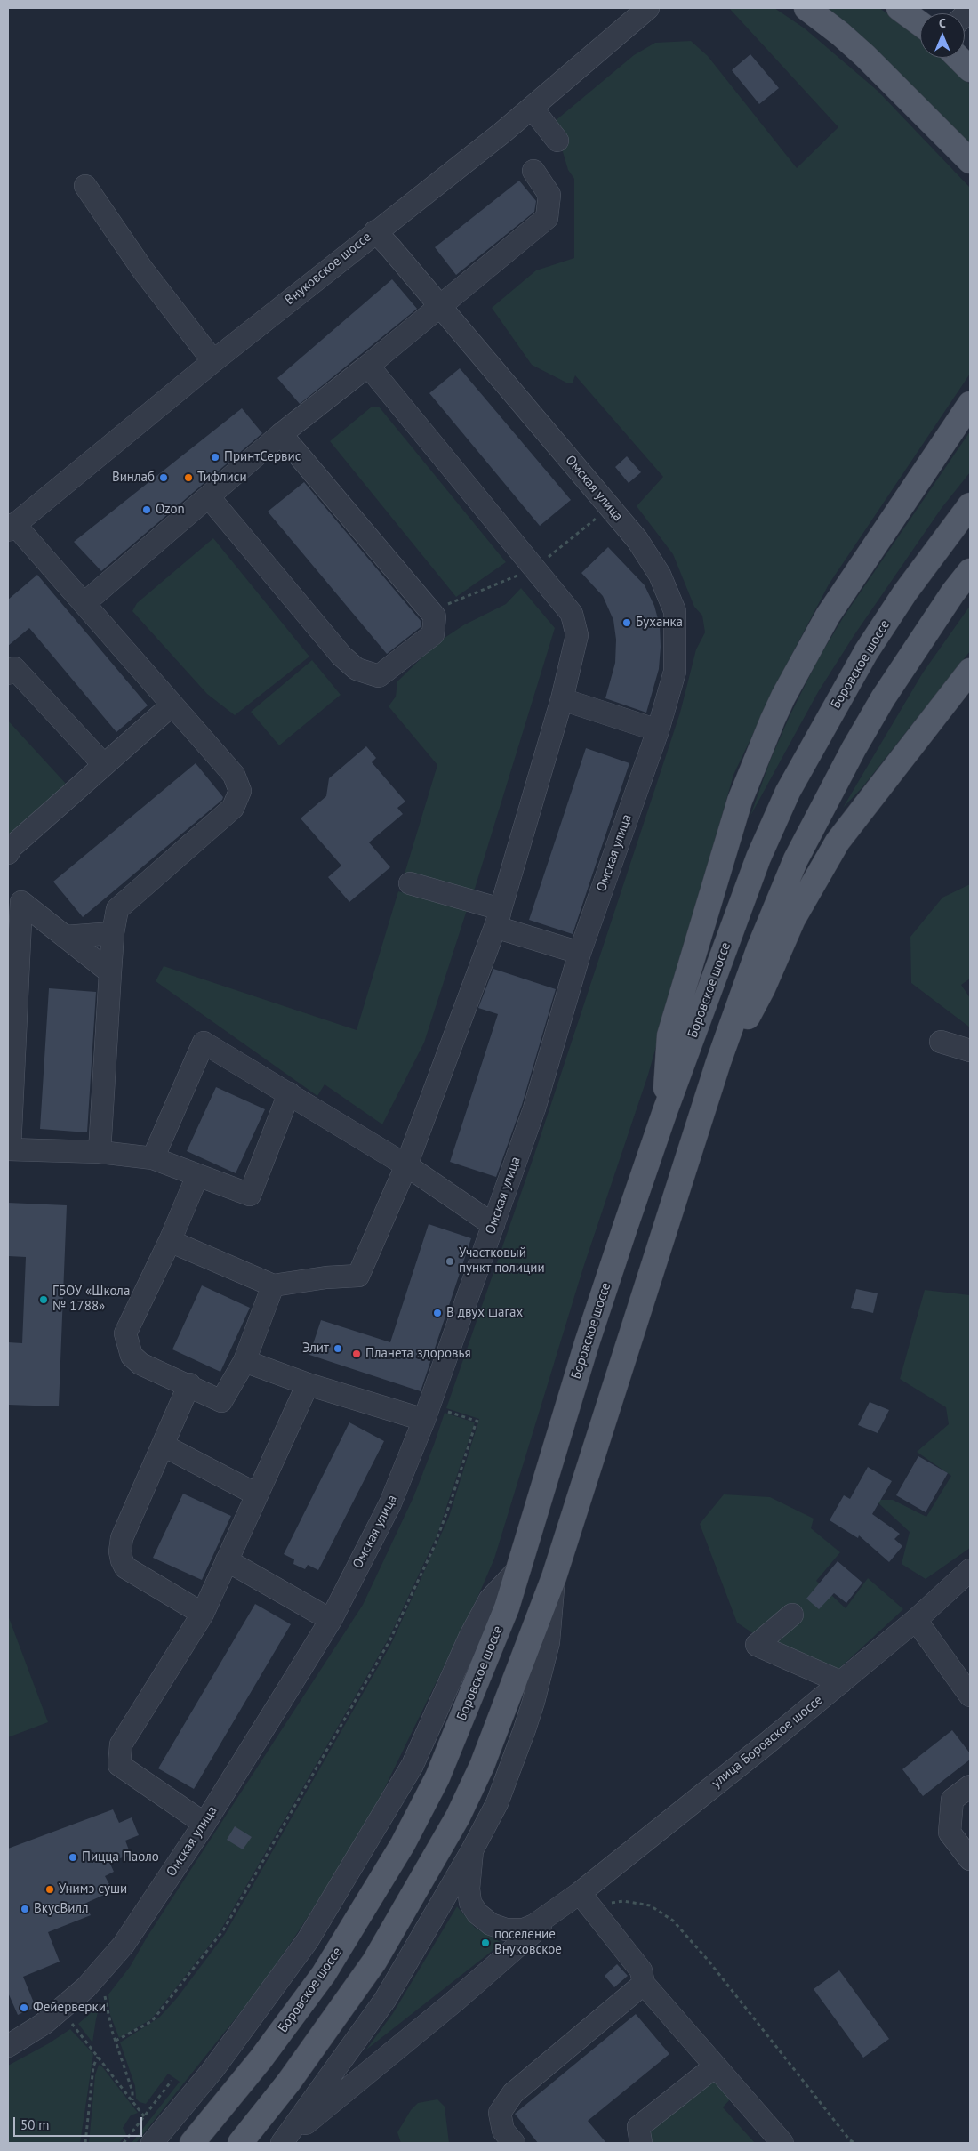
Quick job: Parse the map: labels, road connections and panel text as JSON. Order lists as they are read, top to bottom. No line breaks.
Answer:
{"streets":{"main road":["Боровское шоссе"],"street":["Внуковское шоссе","Омская улица","улица Боровское шоссе"]},"crossings":[["Внуковское шоссе","Омская улица"]],"places":["ПринтСервис","Винлаб","Тифлиси","Ozon","Буханка","Участковый пункт полиции","ГБОУ «Школа № 1788»","В двух шагах","Элит","Планета здоровья","Пицца Паоло","Унимэ суши","ВкусВилл","поселение Внуковское","Фейерверки"],"scale_bar":"50 m","north":"top"}
